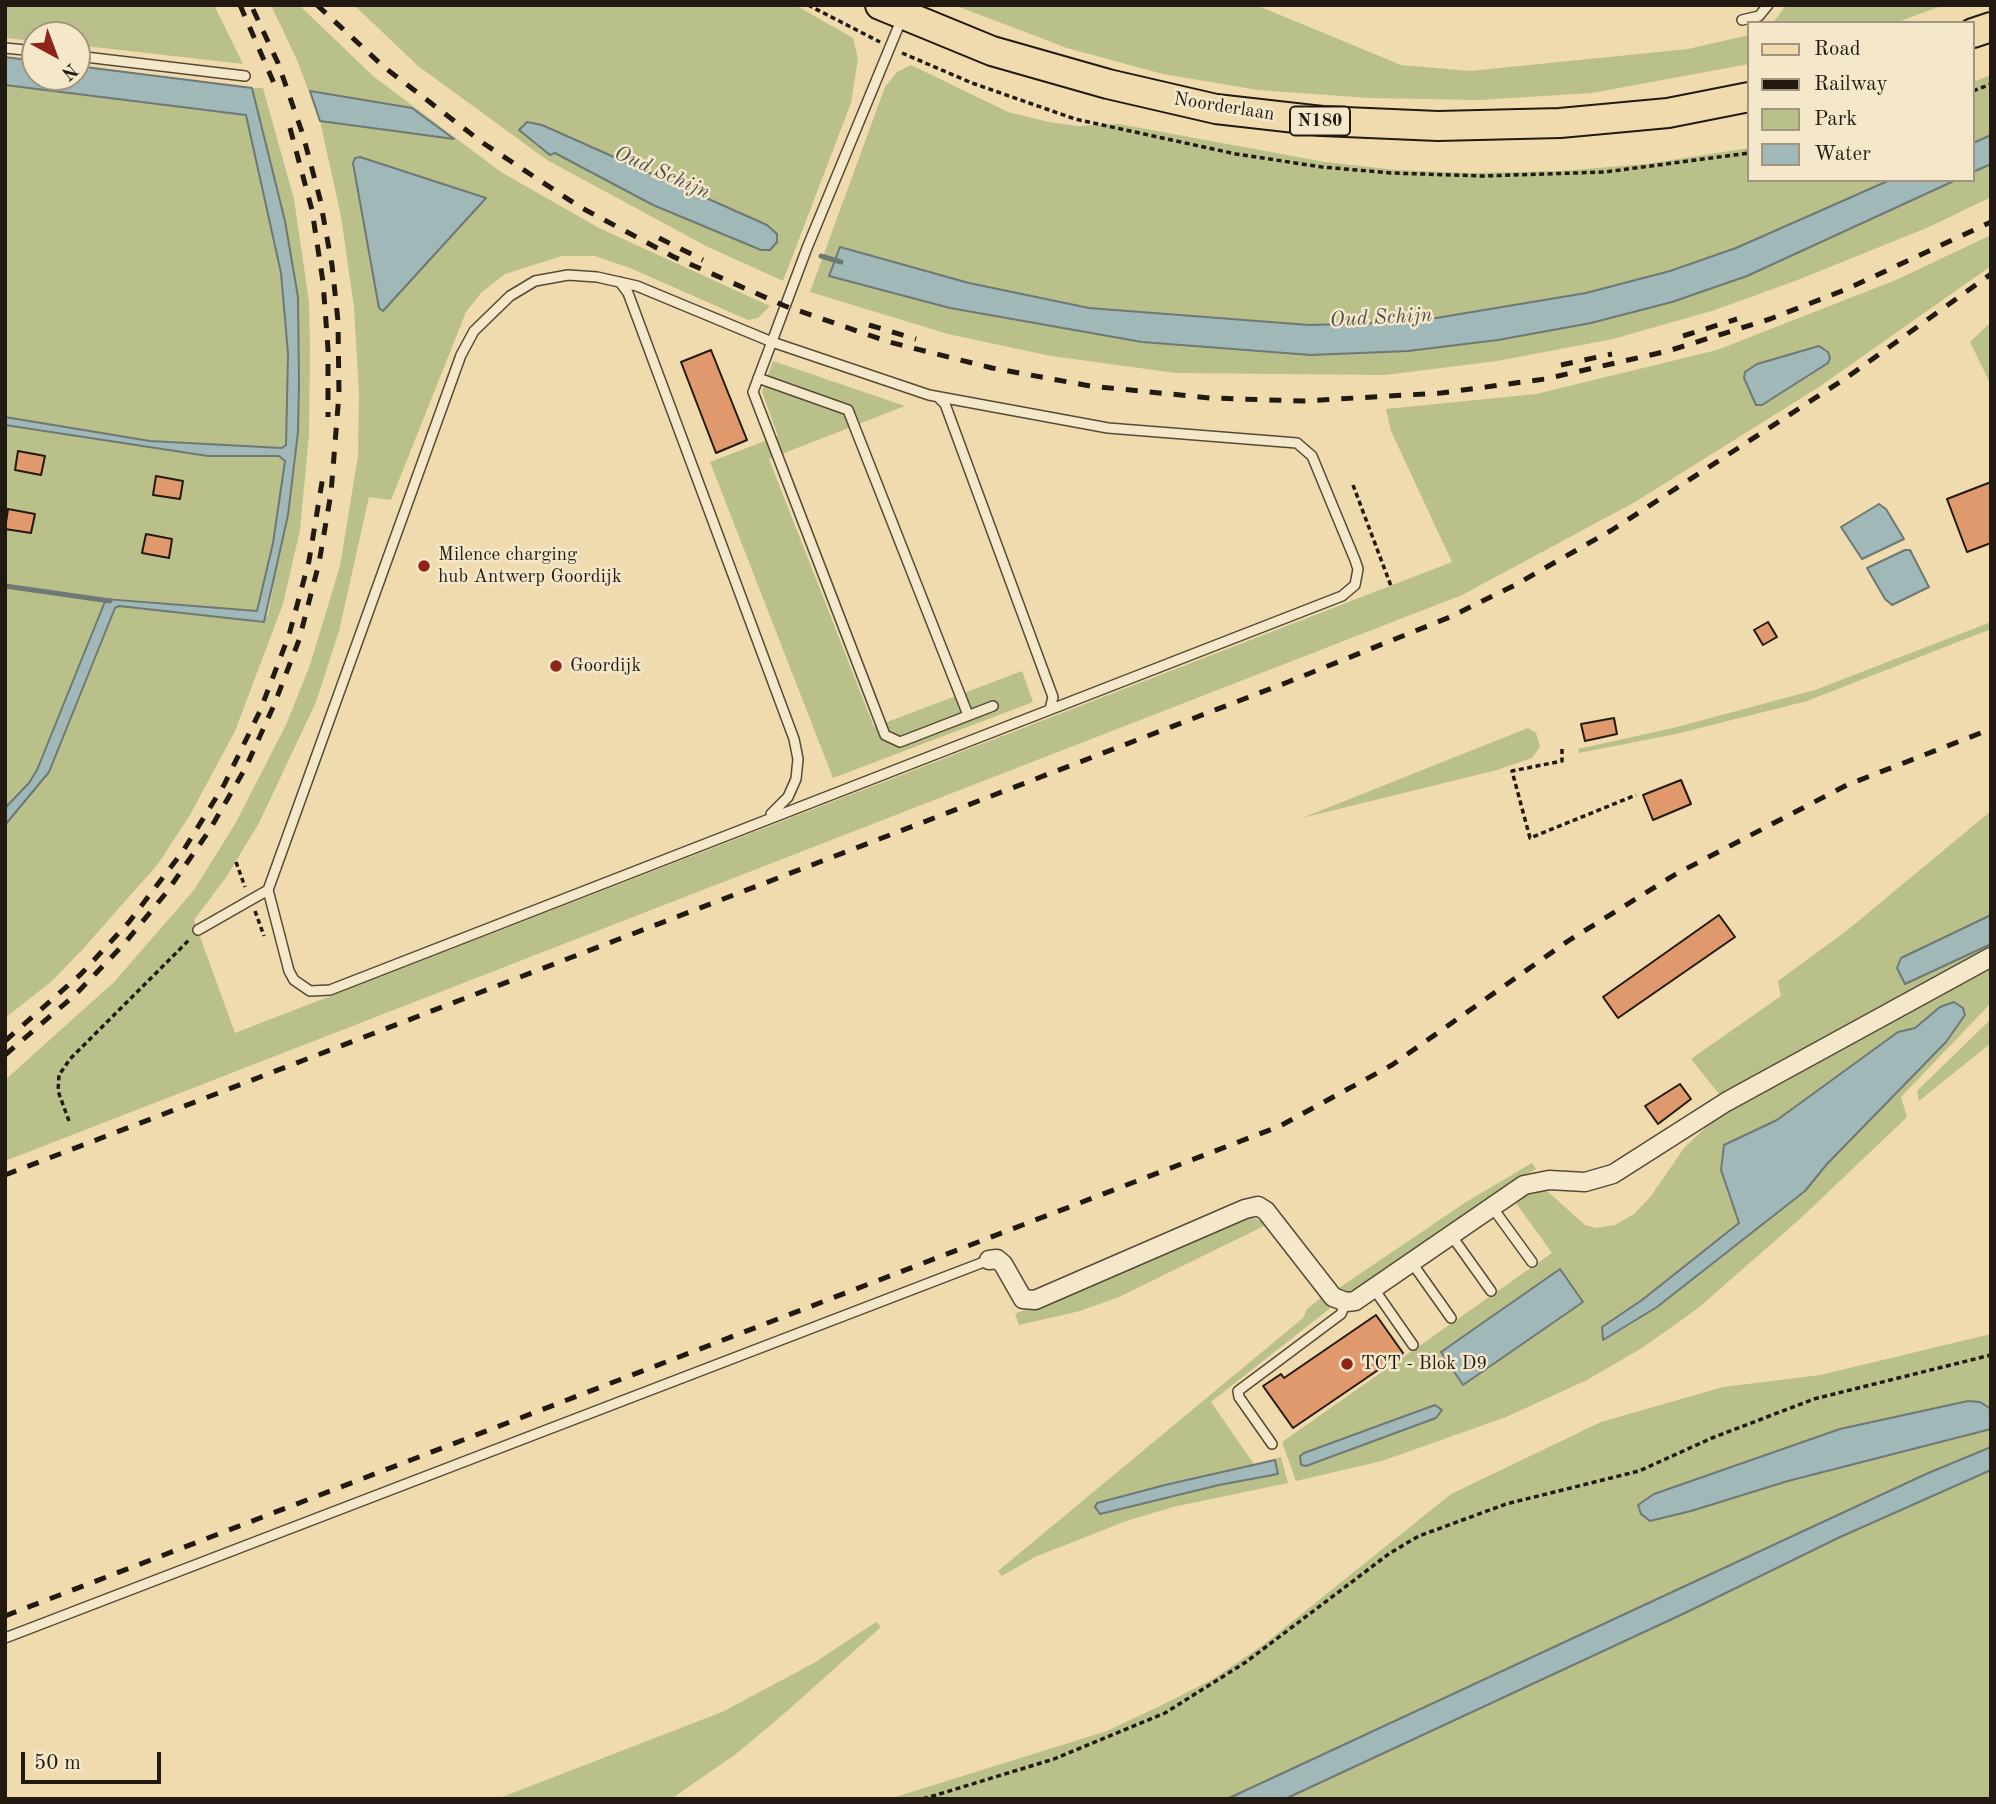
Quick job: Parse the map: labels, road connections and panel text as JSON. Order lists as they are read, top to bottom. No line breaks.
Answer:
{"streets":{"main road":["Noorderlaan","N180"]},"water":["Oud Schijn"],"places":["Milence charging hub Antwerp Goordijk","Goordijk","TCT - Blok D9"],"legend":["Road","Railway","Park","Water"],"scale_bar":"50 m","north":"bottom right"}
